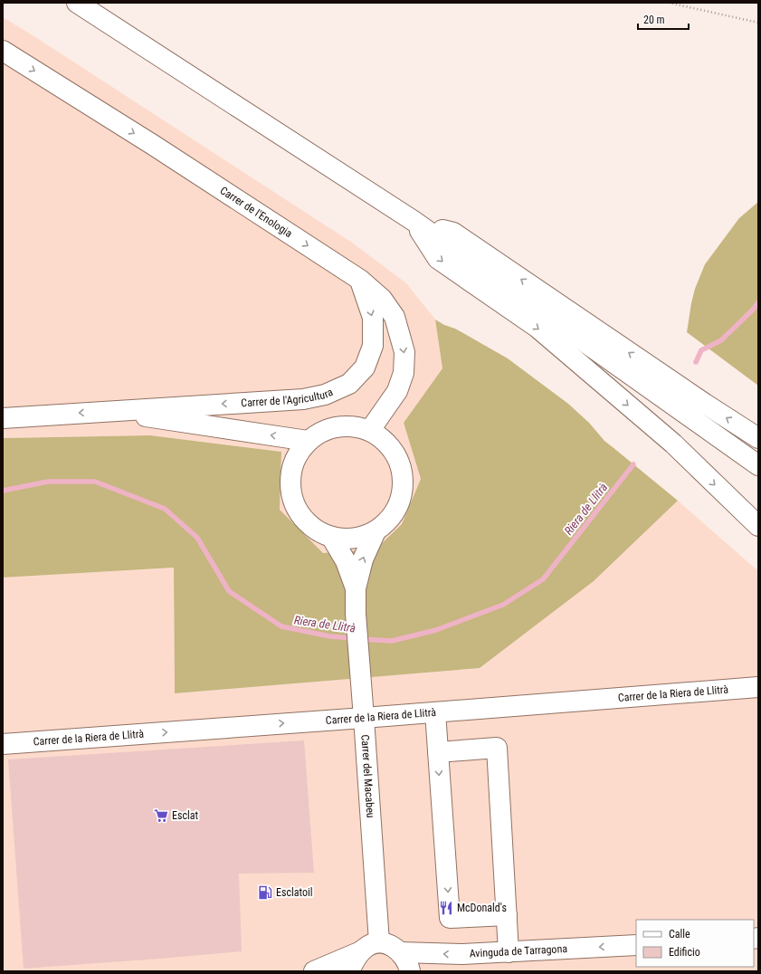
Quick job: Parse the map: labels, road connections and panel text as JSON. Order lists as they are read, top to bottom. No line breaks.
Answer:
{"streets":{"main road":["Carrer de l'Enologia","Carrer de l'Agricultura","Carrer de la Riera de Llitrà","Carrer del Macabeu","Avinguda de Tarragona"]},"crossings":[["Carrer de l'Enologia","Carrer de l'Agricultura"],["Carrer de l'Enologia","Carrer del Macabeu"],["Carrer de l'Agricultura","Carrer del Macabeu"],["Carrer de la Riera de Llitrà","Carrer del Macabeu"]],"one_way":["Carrer de l'Agricultura","Carrer de la Riera de Llitrà","Avinguda de Tarragona"],"water":["Riera de Llitrà"],"places":{"supermarket":["Esclat"],"fuel station":["Esclatoil"],"restaurant":["McDonald's"]},"legend":["Calle","Edificio"],"scale_bar":"20 m"}
